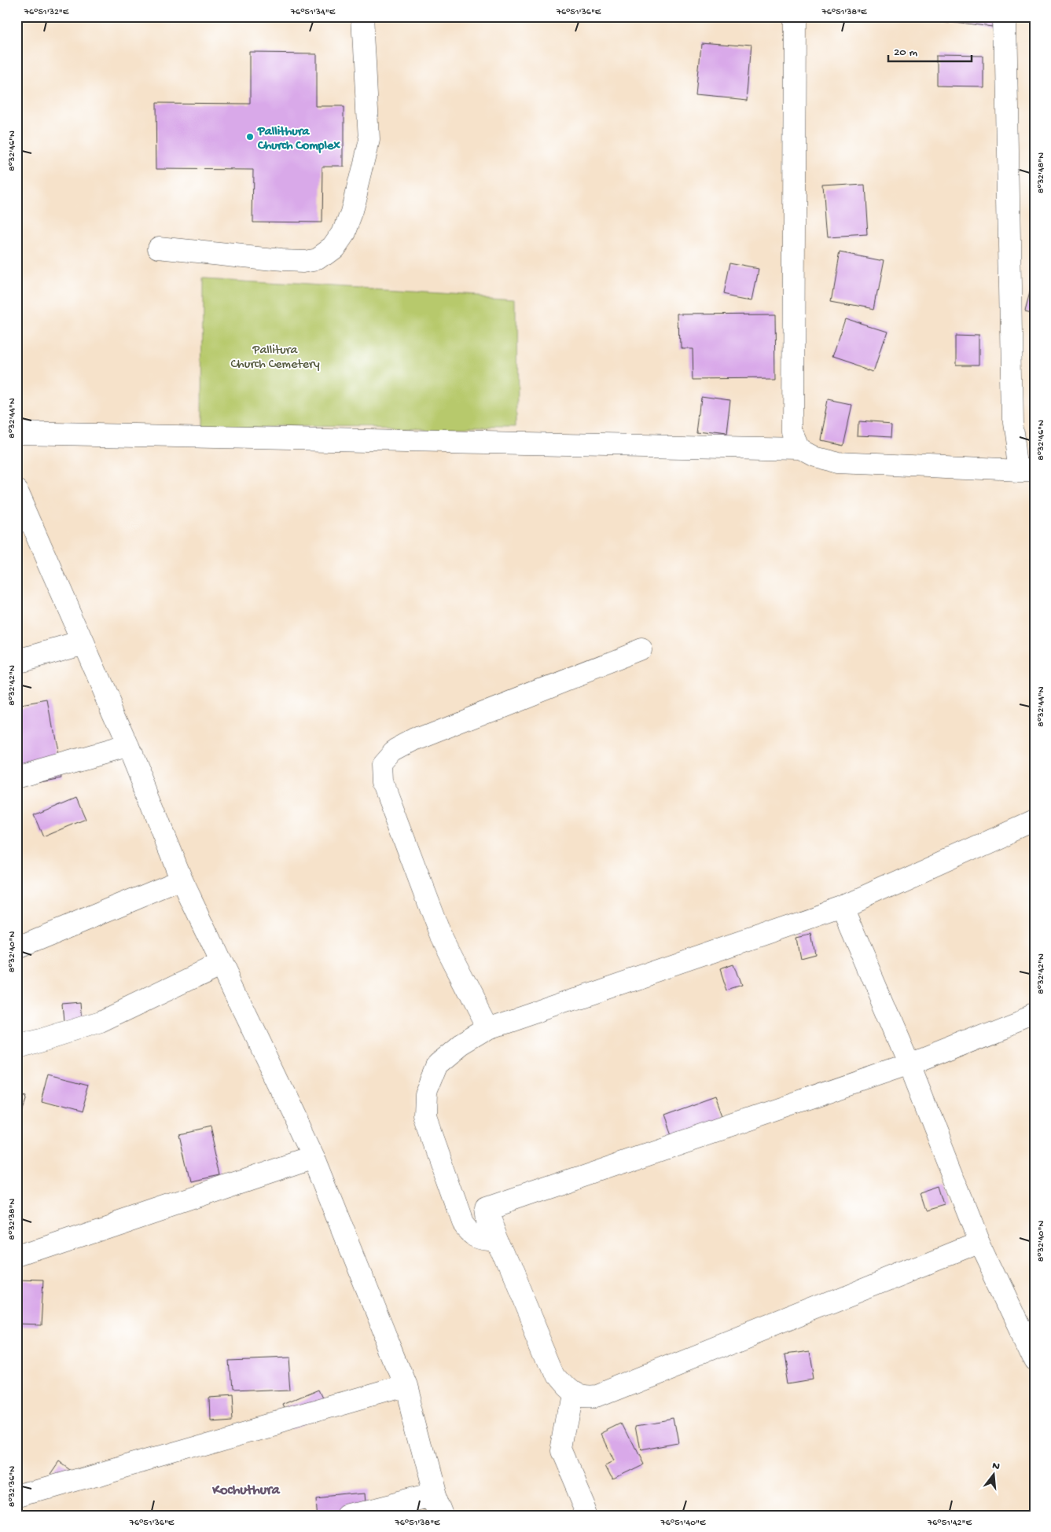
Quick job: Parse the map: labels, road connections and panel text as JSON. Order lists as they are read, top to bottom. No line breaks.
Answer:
{"districts":["Kochuthura"],"parks":["Pallitura Church Cemetery"],"places":["Pallithura Church Complex"],"scale_bar":"20 m","north":"top","coordinates":["76°51'32\"E","76°51'34\"E","76°51'36\"E","76°51'38\"E","8°32'46\"N","8°32'48\"N","8°32'44\"N","8°32'42\"N","8°32'40\"N","8°32'38\"N","8°32'36\"N","76°51'40\"E","76°51'42\"E"]}
